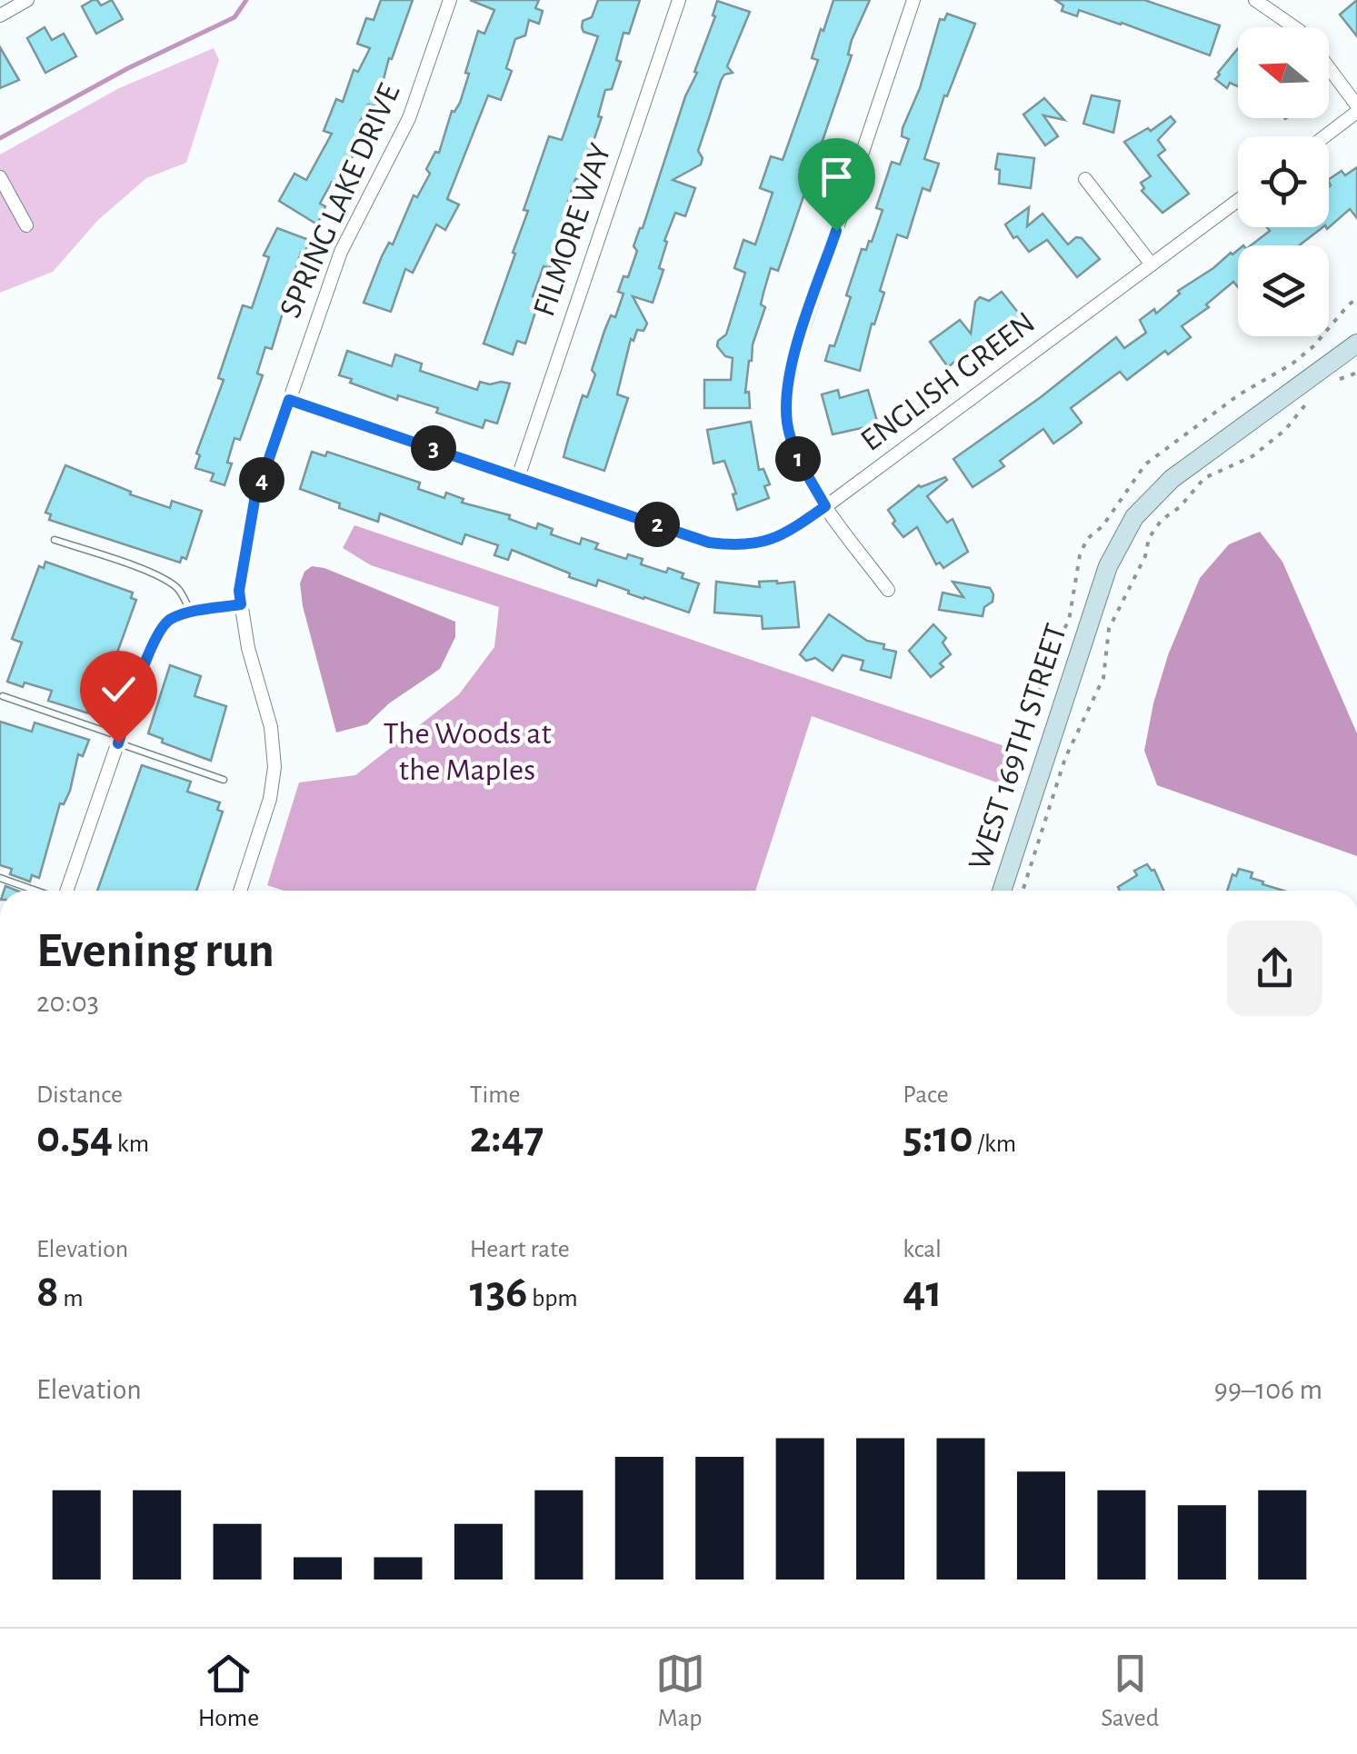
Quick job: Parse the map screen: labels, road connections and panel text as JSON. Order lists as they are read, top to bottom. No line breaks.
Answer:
{"streets":{"street":["SPRING LAKE DRIVE","FILMORE WAY","ENGLISH GREEN","WEST 169TH STREET"]},"crossings":[["SPRING LAKE DRIVE","ENGLISH GREEN"],["FILMORE WAY","ENGLISH GREEN"]],"parks":["The Woods at the Maples"],"north":"left","page":{"pins":["3","1","4","2"],"heading":["Evening run","20:03"],"stats":[["Distance","0.54 km"],["Time","2:47"],["Pace","5:10 /km"],["Elevation","8 m"],["Heart rate","136 bpm"],["kcal","41"]],"chart":["Elevation","99–106 m"],"tabs":["Home","Map","Saved"]}}
